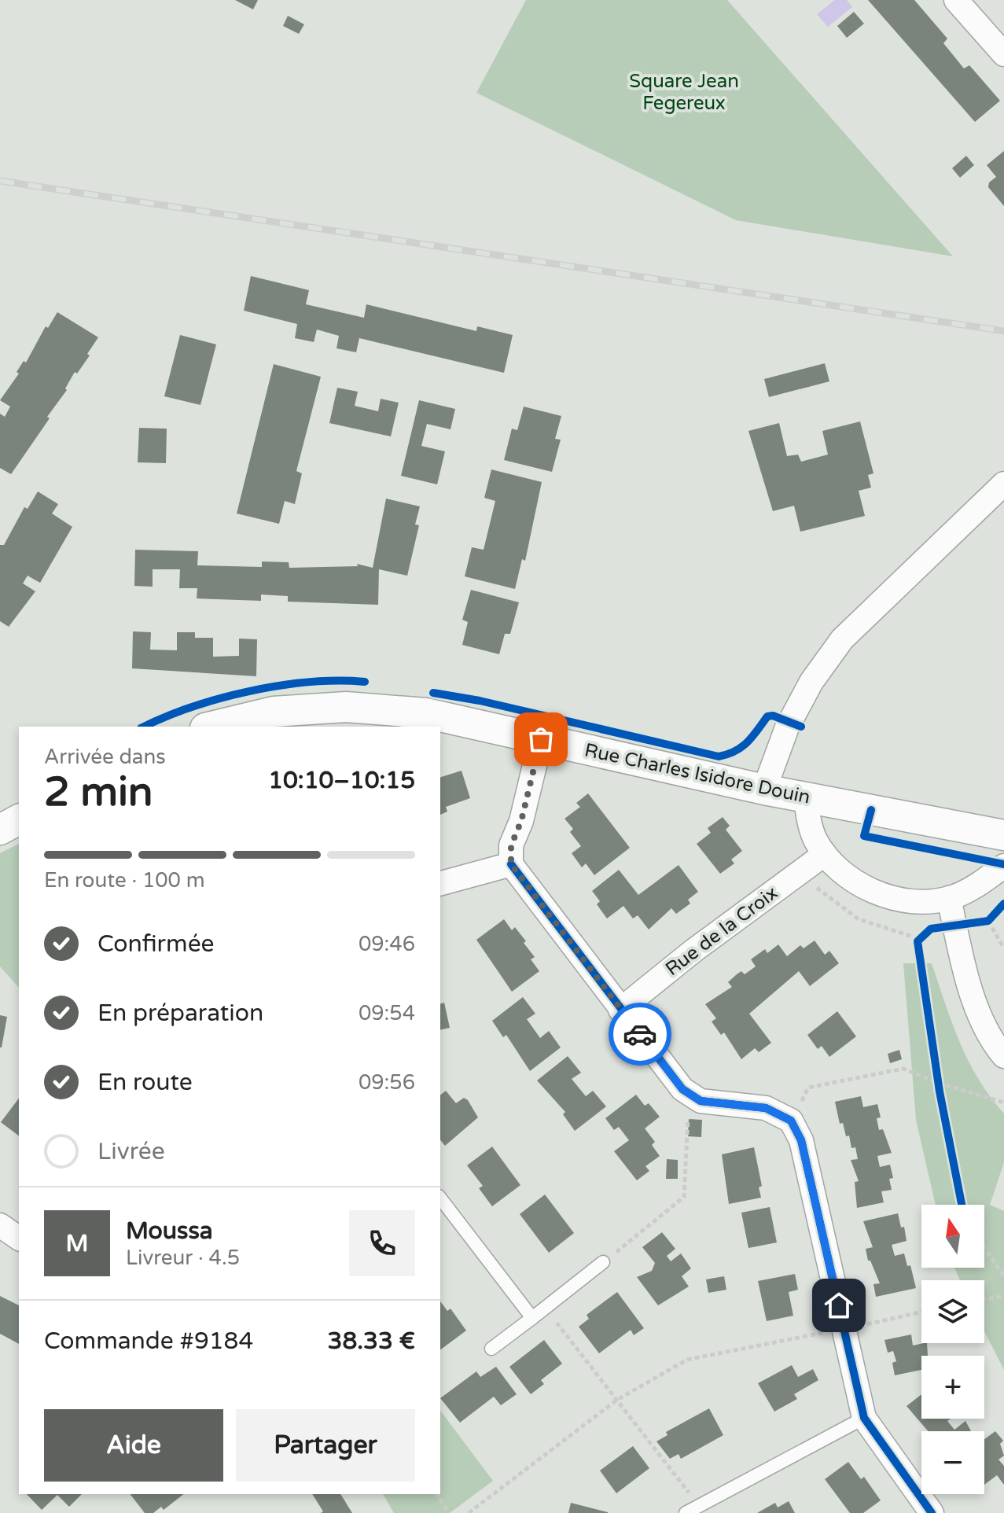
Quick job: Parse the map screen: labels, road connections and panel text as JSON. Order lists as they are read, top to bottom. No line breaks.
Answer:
{"streets":{"street":["Rue Charles Isidore Douin","Rue de la Croix"]},"parks":["Square Jean Fegereux"],"north":"top","page":{"heading":["2 min","Arrivée dans","10:10–10:15"],"panel":["Moussa","Livreur · 4.5","Commande #9184","38.33 €"],"bar":"En route · 100 m","list":[["Confirmée","09:46"],["En préparation","09:54"],["En route","09:56"],"Livrée"],"map_buttons":["+","−"],"round":"M","buttons":["Aide","Partager"]}}
